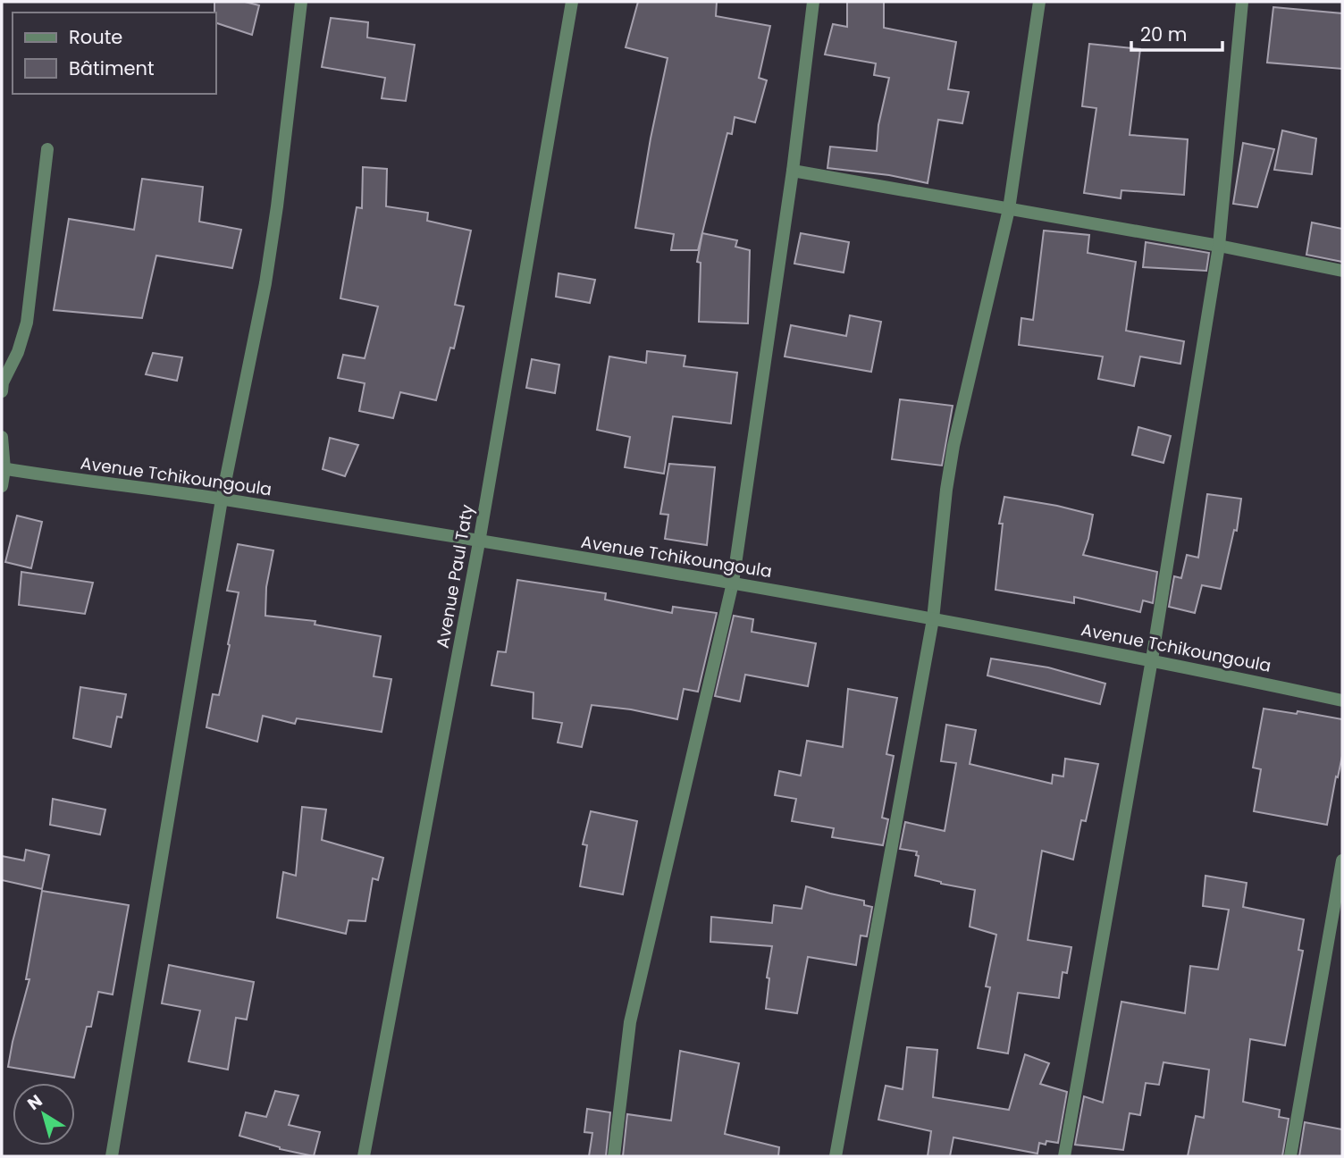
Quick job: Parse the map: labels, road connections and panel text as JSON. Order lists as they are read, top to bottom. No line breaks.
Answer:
{"streets":{"street":["Avenue Tchikoungoula","Avenue Paul Taty"]},"crossings":[["Avenue Tchikoungoula","Avenue Paul Taty"]],"legend":["Route","Bâtiment"],"scale_bar":"20 m","north":"top left"}
